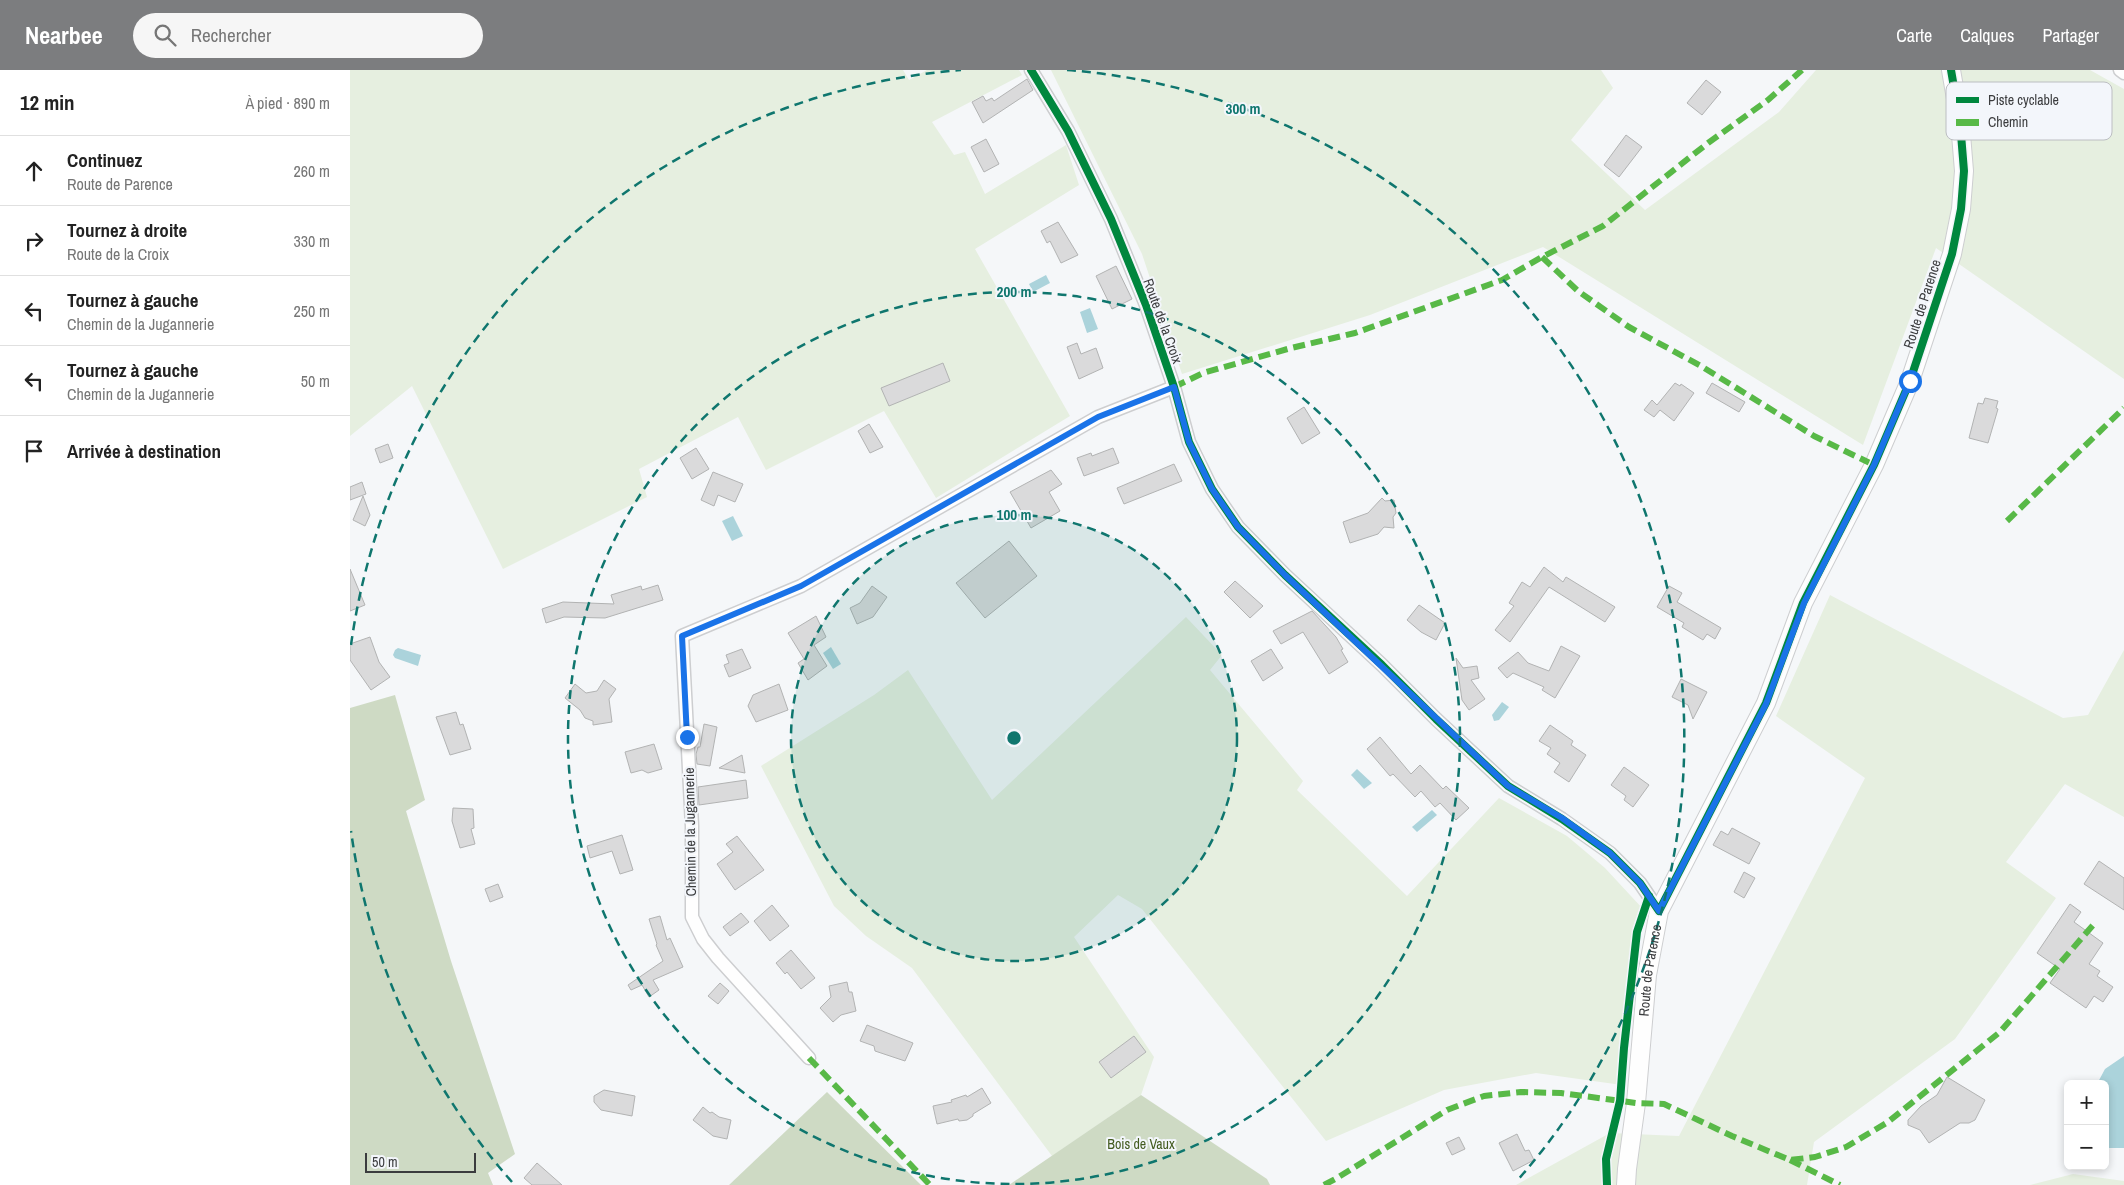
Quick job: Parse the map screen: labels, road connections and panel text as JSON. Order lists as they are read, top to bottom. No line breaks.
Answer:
{"streets":{"street":["Route de Parence","Route de la Croix","Chemin de la Jugannerie"]},"crossings":[["Route de Parence","Route de la Croix"],["Route de la Croix","Chemin de la Jugannerie"]],"parks":["Bois de Vaux"],"legend":["Piste cyclable","Chemin"],"scale_bar":"50 m","page":{"header":"Nearbee","search":"Rechercher","nav":["Carte","Calques","Partager"],"heading":["12 min","À pied · 890 m"],"list":[["Continuez","Route de Parence","260 m"],["Tournez à droite","Route de la Croix","330 m"],["Tournez à gauche","Chemin de la Jugannerie","250 m"],["Tournez à gauche","Chemin de la Jugannerie","50 m"],"Arrivée à destination"],"map_buttons":["+","−"],"scale":"50 m"},"rings":["300 m","200 m","100 m"]}
